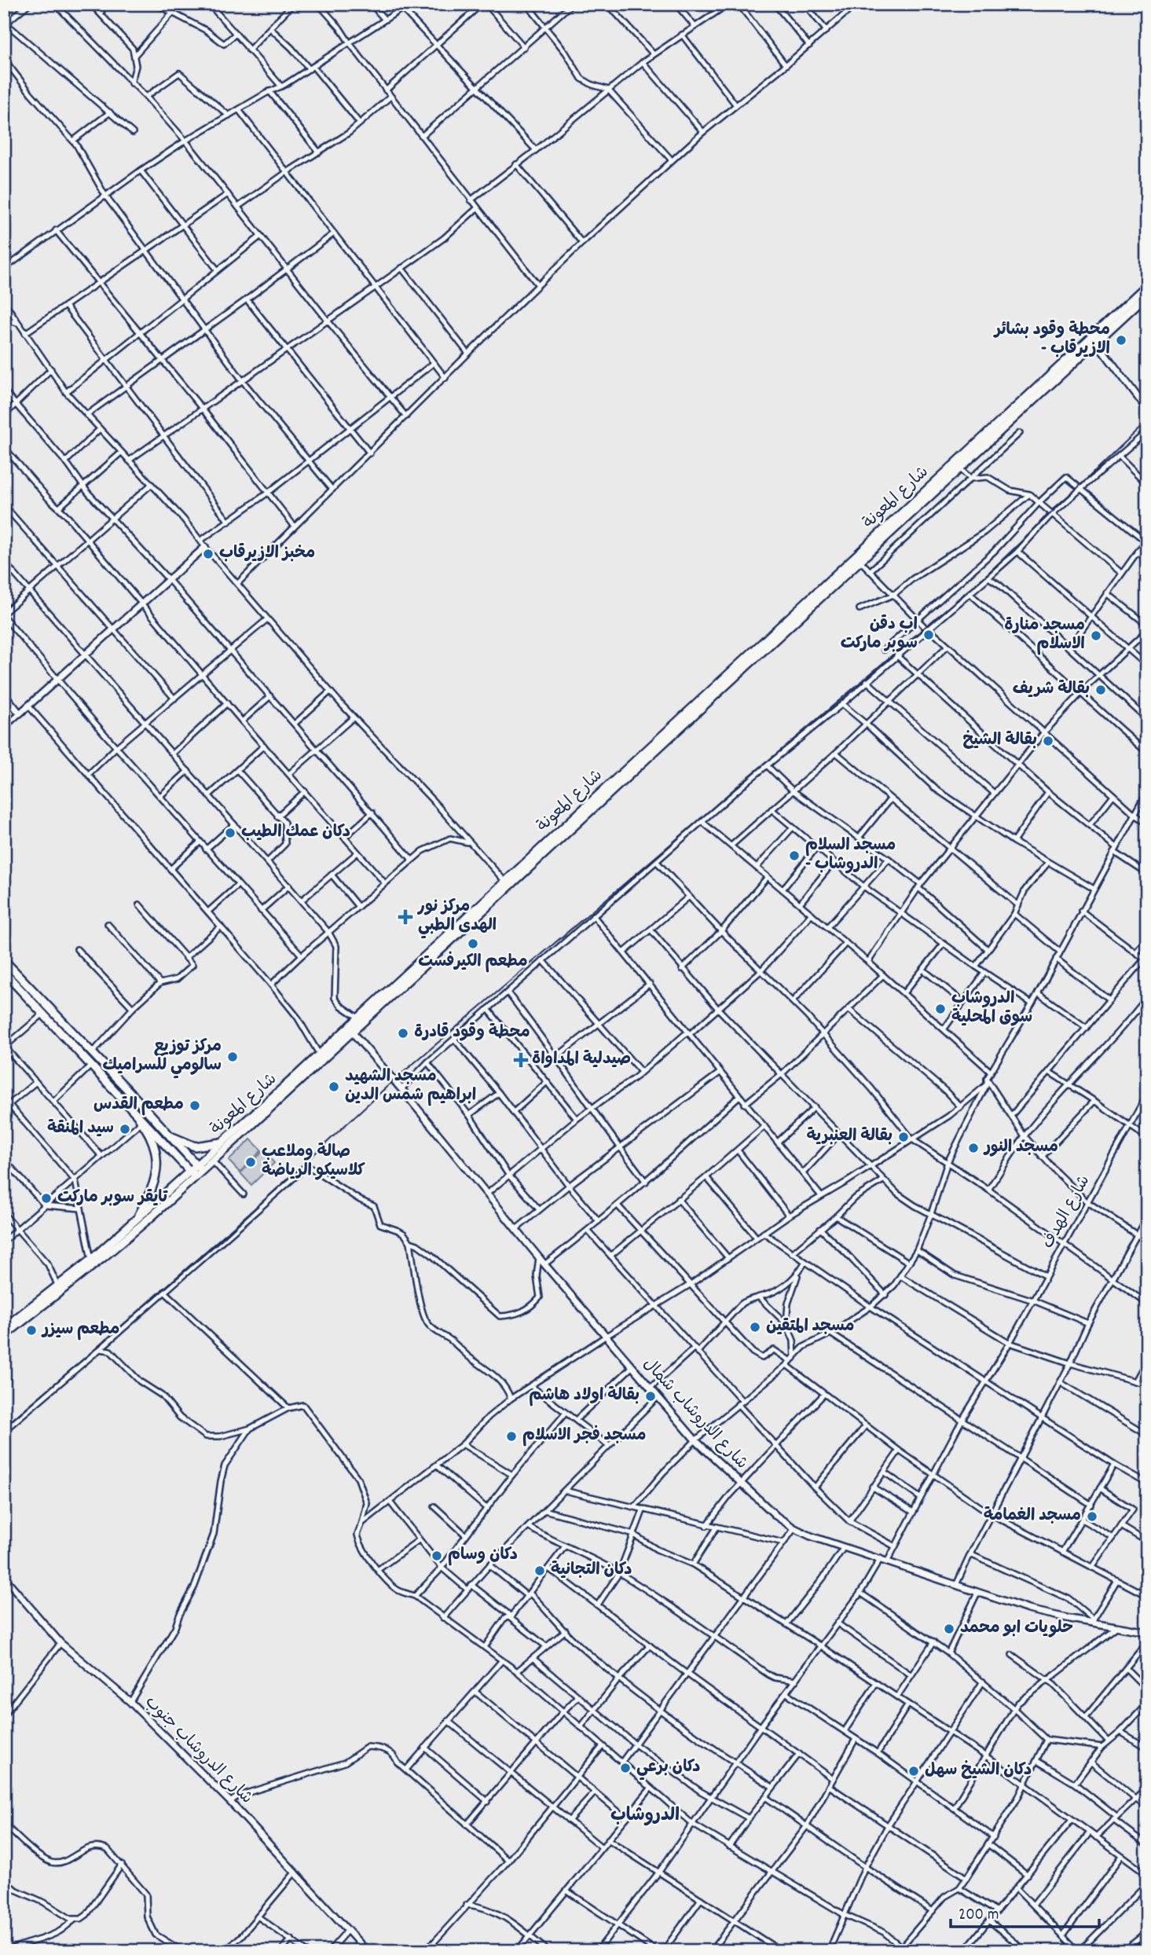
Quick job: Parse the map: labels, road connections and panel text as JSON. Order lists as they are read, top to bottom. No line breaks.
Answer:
{"streets":{"main road":["شارع المعونة"],"street":["شارع الهدف","شارع الدروشاب شمال","شارع الدروشاب جنوب"]},"crossings":[["شارع المعونة","شارع الدروشاب شمال"],["شارع الهدف","شارع الدروشاب شمال"]],"districts":["الدروشاب"],"places":{"other":["محطة وقود بشائر - الازيرقاب","مخبز الازيرقاب","اب دقن سوبر ماركت","مسجد منارة الاسلام","بقالة شريف","بقالة الشيخ","دكان عمك الطيب","مسجد السلام - الدروشاب","مطعم الكيرفست","الدروشاب سوق المحلية","محطة وقود قادرة","مركز توزيع سالومي للسراميك","مسجد الشهيد ابراهيم شمس الدين","مطعم القدس","سيد المنقة","بقالة العنبرية","مسجد النور","صالة وملاعب كلاسيكو الرياضة","تايقر سوبر ماركت","مسجد المتقين","مطعم سيزر","بقالة اولاد هاشم","مسجد فجر الاسلام","مسجد الغمامة","دكان وسام","دكان التجانية","حلويات ابو محمد","دكان برعي","دكان الشيخ سهل"],"health":["مركز نور الهدى الطبي","صيدلية المداواة"]},"scale_bar":"200 m"}
